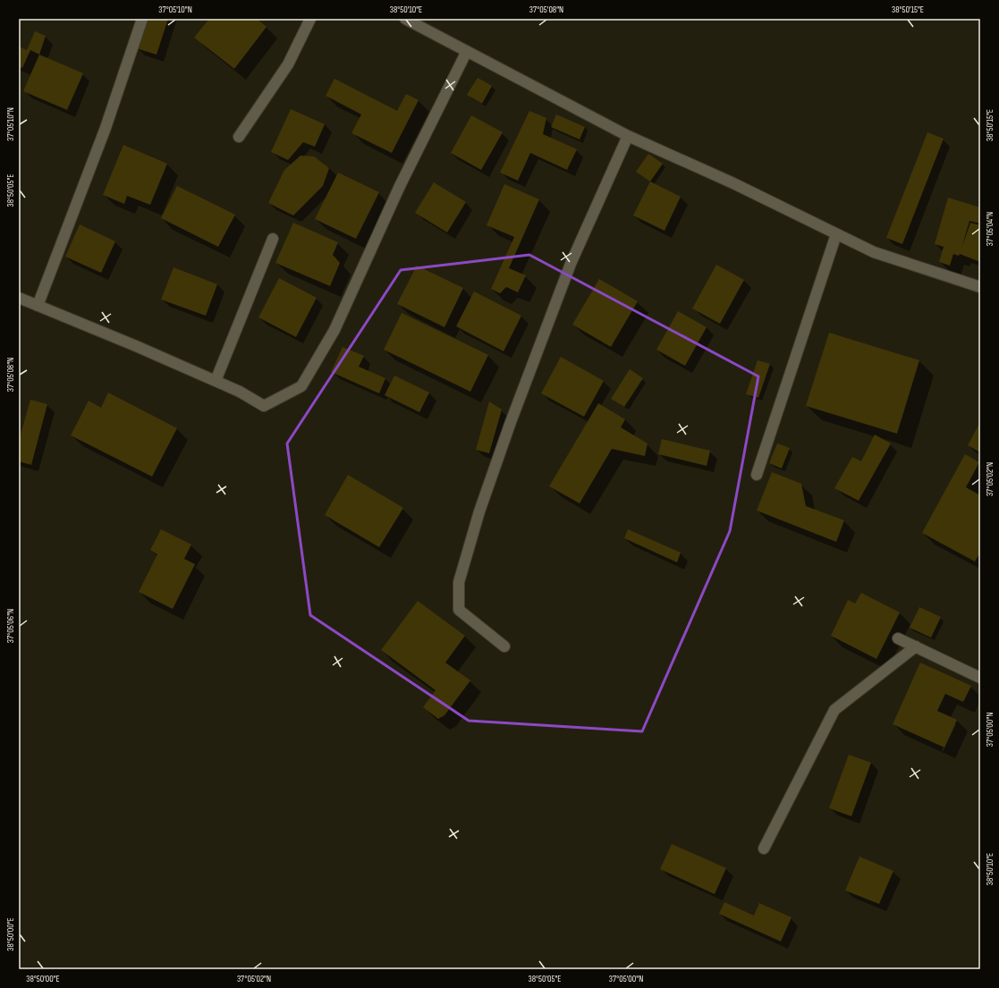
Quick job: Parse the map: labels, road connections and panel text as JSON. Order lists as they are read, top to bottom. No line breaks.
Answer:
{"coordinates":["37°05'10\"N","38°50'10\"E","37°05'08\"N","38°50'15\"E","38°50'05\"E","37°05'04\"N","37°05'02\"N","37°05'06\"N","37°05'00\"N","38°50'00\"E"]}
